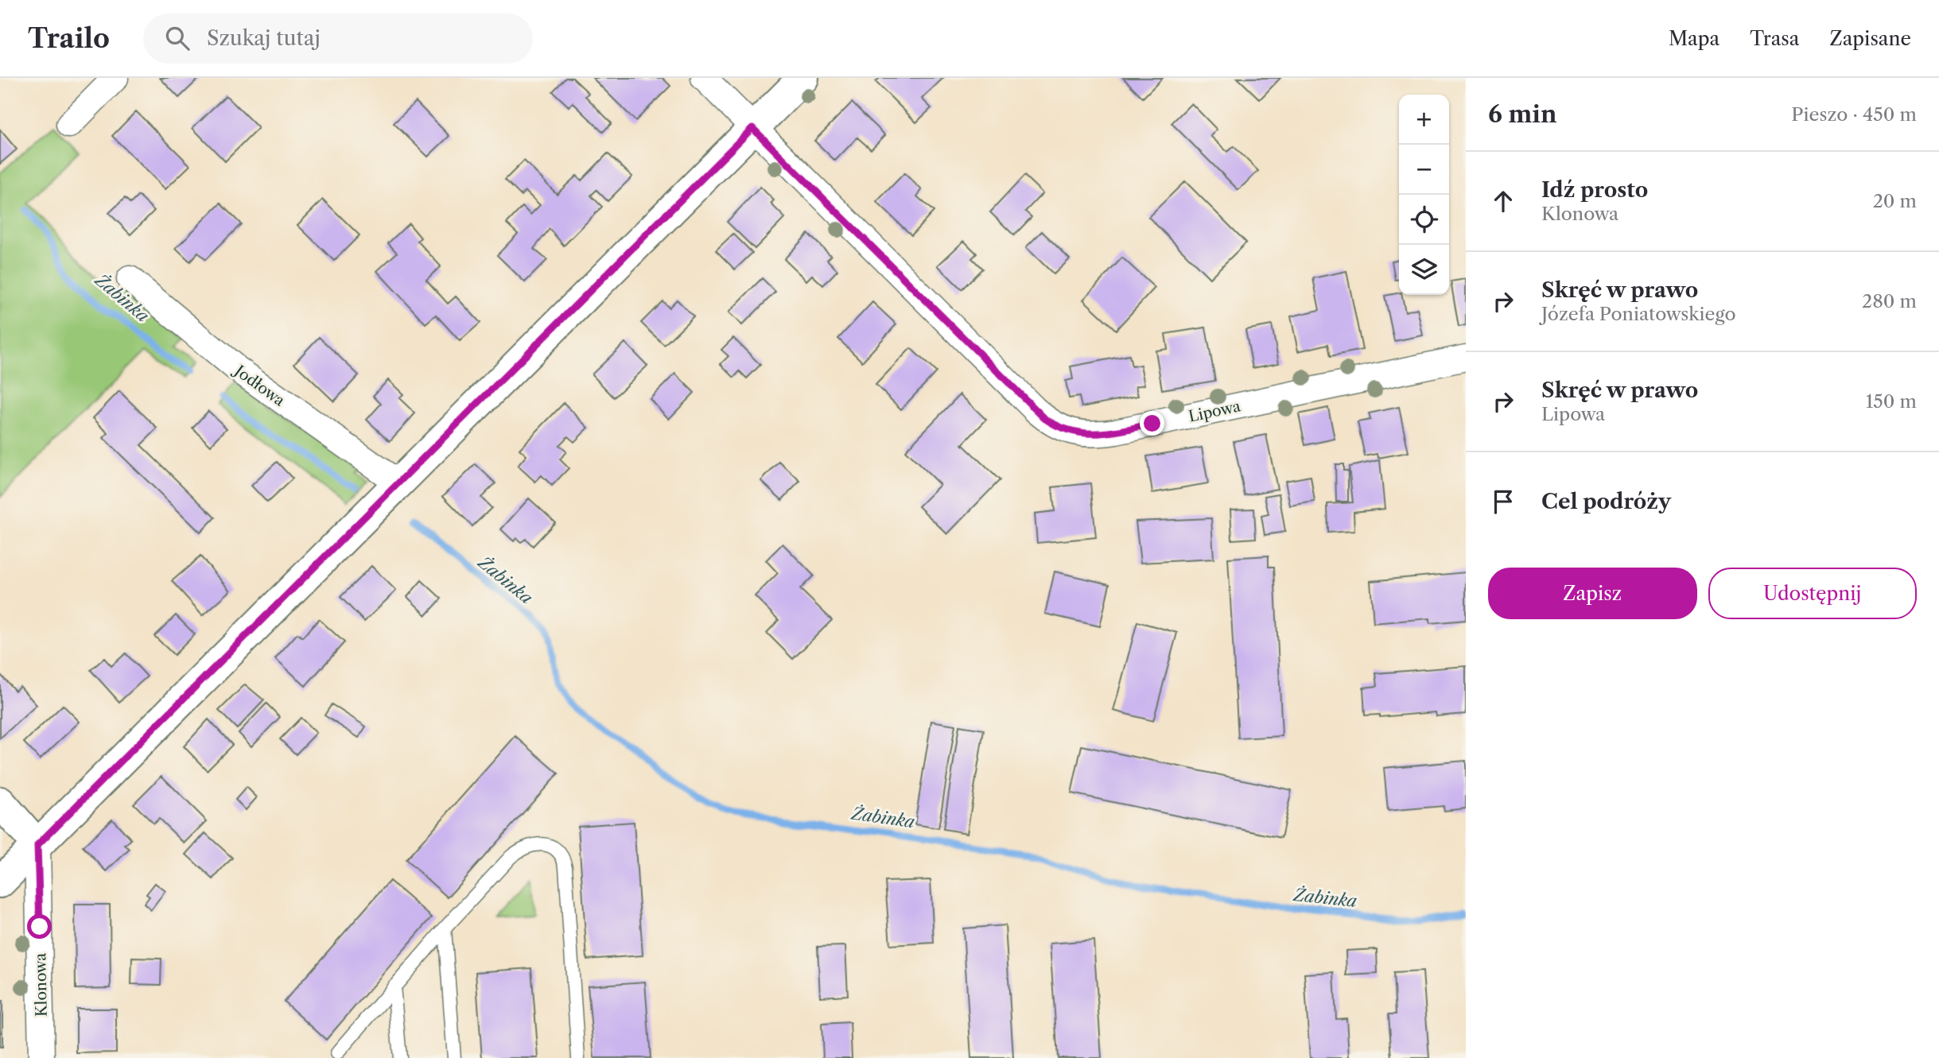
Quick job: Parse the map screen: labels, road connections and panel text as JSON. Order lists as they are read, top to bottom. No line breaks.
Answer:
{"streets":{"street":["Jodłowa","Lipowa","Klonowa"]},"water":["Żabinka"],"page":{"header":"Trailo","search":"Szukaj tutaj","nav":["Mapa","Trasa","Zapisane"],"heading":["6 min","Pieszo · 450 m"],"map_buttons":["+","−"],"list":[["Idź prosto","Klonowa","20 m"],["Skręć w prawo","Józefa Poniatowskiego","280 m"],["Skręć w prawo","Lipowa","150 m"],"Cel podróży"],"buttons":["Zapisz","Udostępnij"]}}
